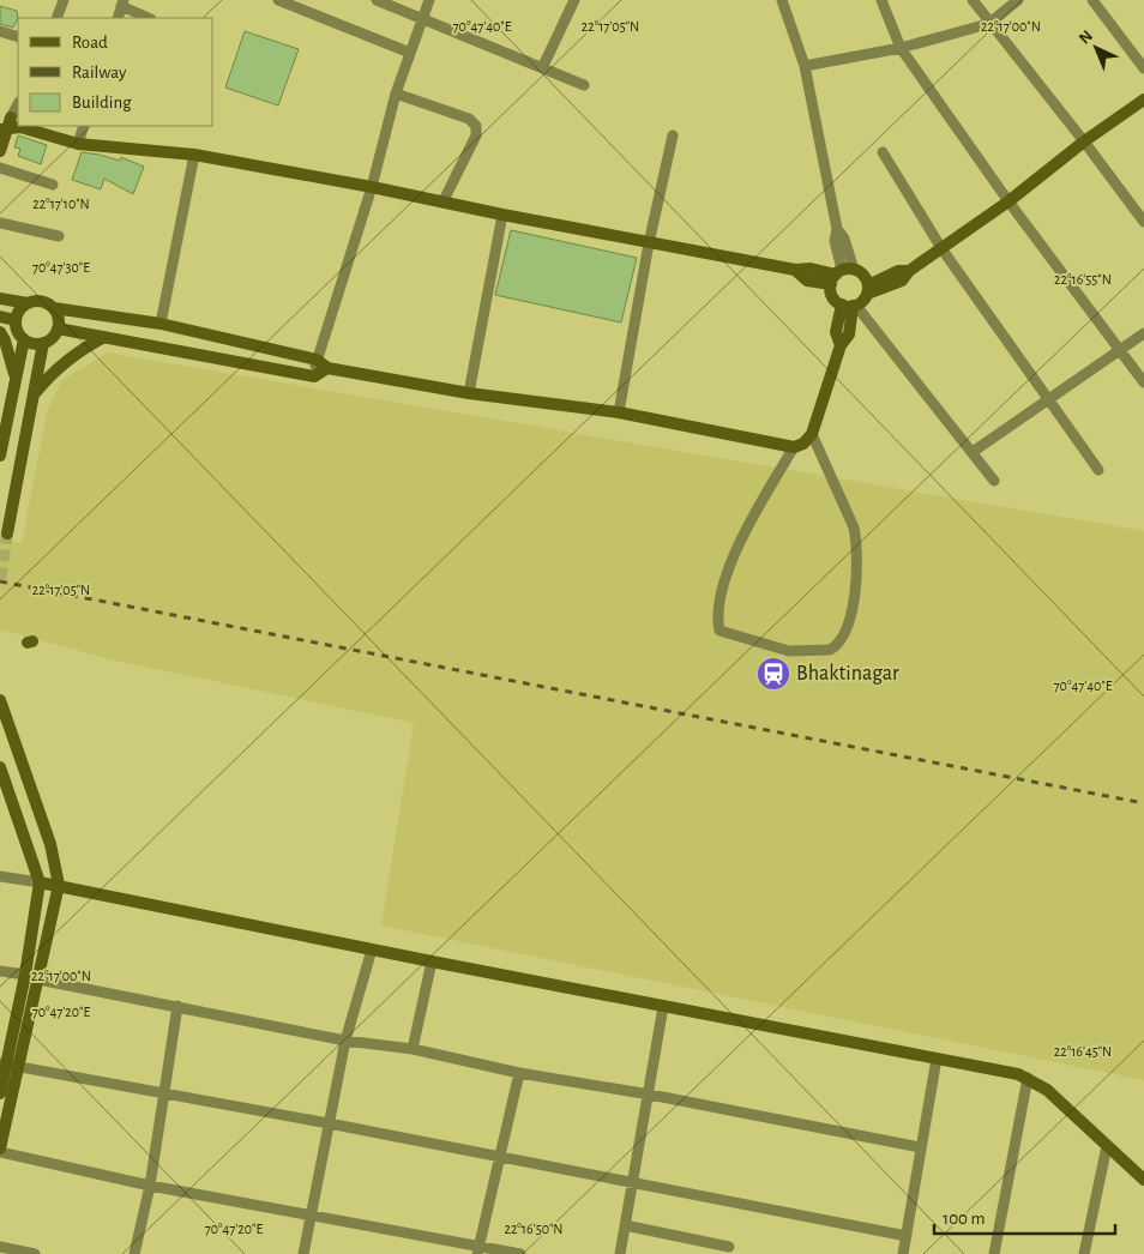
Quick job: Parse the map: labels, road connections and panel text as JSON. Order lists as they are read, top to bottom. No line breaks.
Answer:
{"places":{"station":["Bhaktinagar"]},"legend":["Road","Railway","Building"],"scale_bar":"100 m","north":"top left","coordinates":["22°17'05\"N","22°17'00\"N","70°47'40\"E","22°17'10\"N","70°47'30\"E","22°16'55\"N","70°47'20\"E","22°16'45\"N","22°16'50\"N"]}
